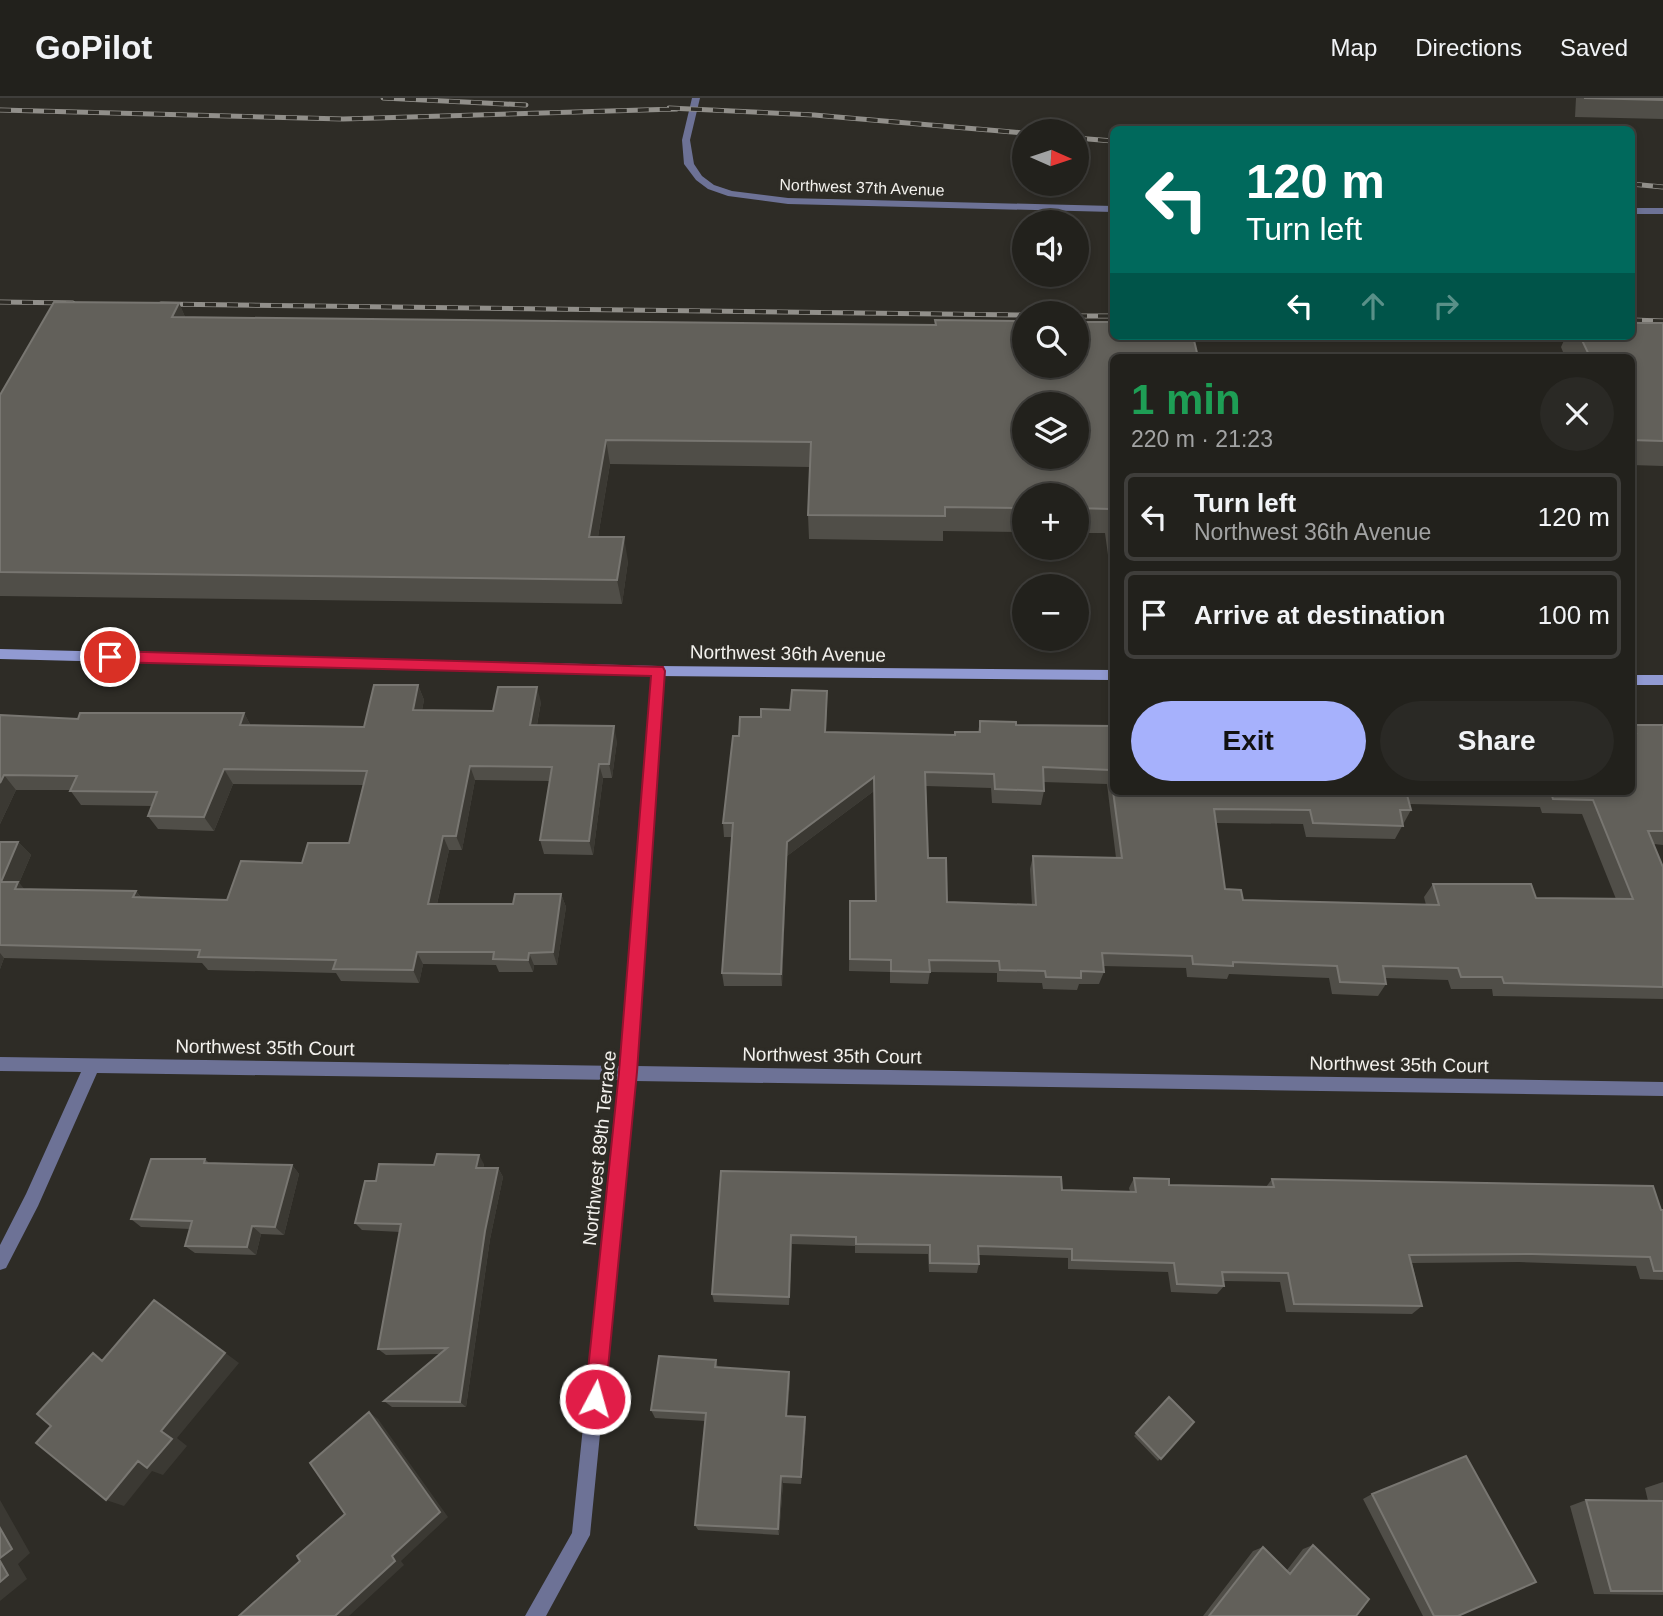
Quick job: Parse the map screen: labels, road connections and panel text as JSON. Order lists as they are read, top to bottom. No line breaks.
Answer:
{"streets":{"street":["Northwest 37th Avenue","Northwest 36th Avenue","Northwest 35th Court","Northwest 89th Terrace"]},"crossings":[["Northwest 36th Avenue","Northwest 89th Terrace"],["Northwest 35th Court","Northwest 89th Terrace"]],"north":"right","page":{"header":"GoPilot","nav":["Map","Directions","Saved"],"map_buttons":["+","−"],"turn":["120 m","Turn left"],"heading":["1 min","220 m · 21:23"],"list":[{"name":"Turn left","note":"Northwest 36th Avenue","value":"120 m"},{"name":"Arrive at destination","value":"100 m"}],"buttons":["Exit","Share"]}}
